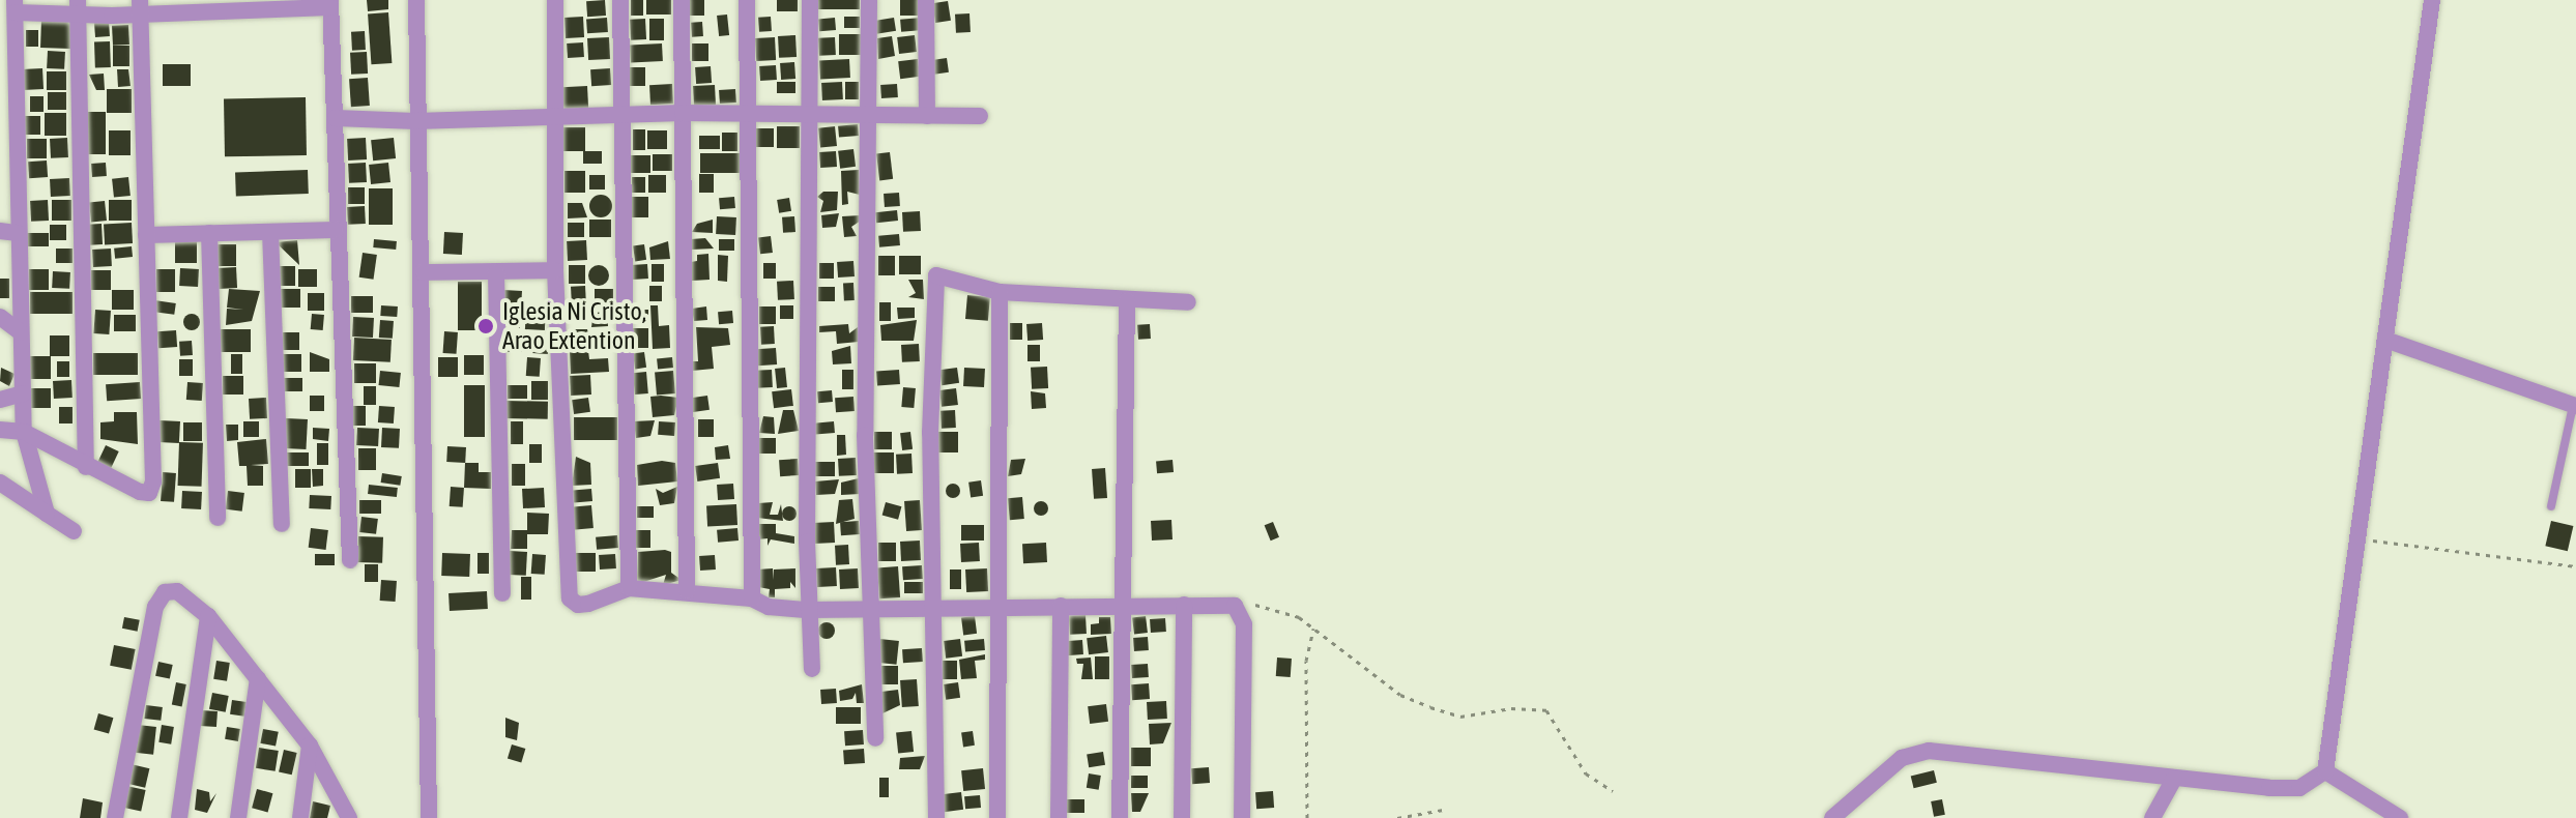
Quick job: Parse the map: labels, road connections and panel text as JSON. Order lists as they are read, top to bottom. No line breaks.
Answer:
{"places":["Iglesia Ni Cristo, Arao Extention"]}
